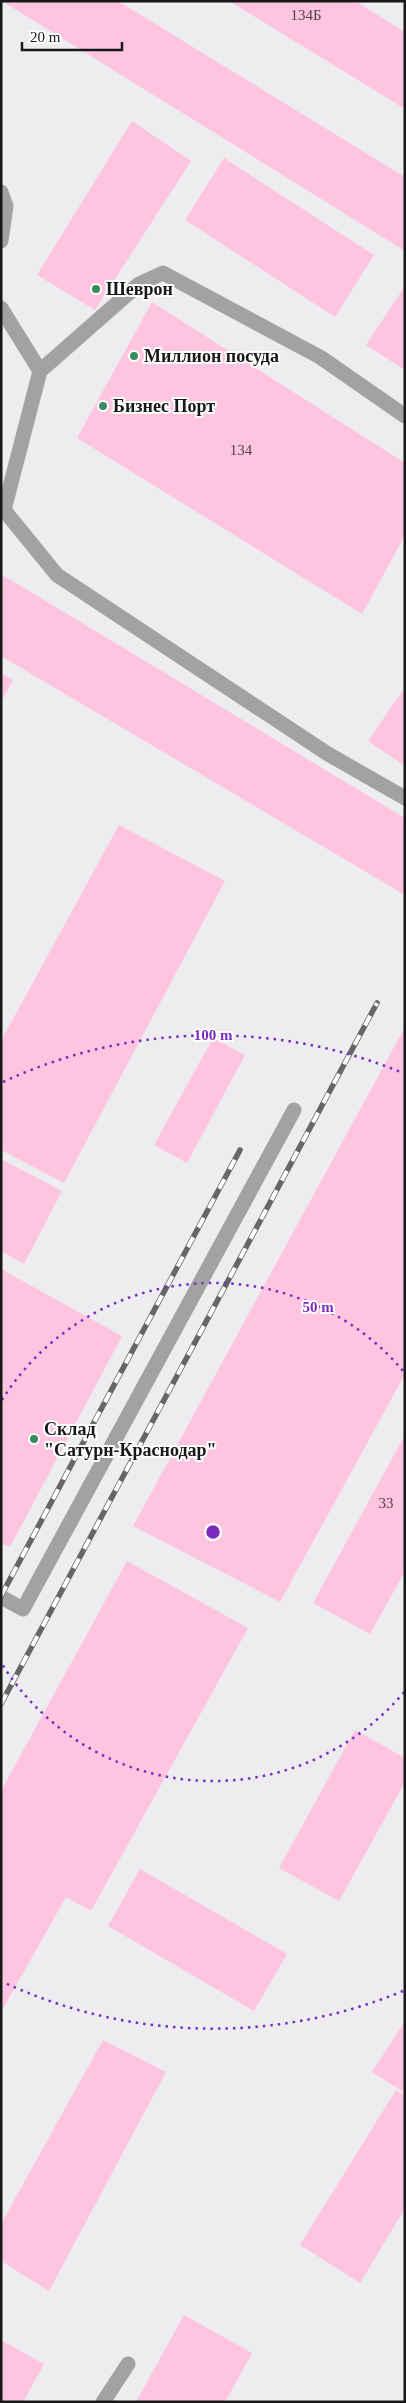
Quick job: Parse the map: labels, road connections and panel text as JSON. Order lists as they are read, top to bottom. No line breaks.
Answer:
{"places":["Шеврон","Миллион посуда","Бизнес Порт","Склад \"Сатурн-Краснодар\""],"house_numbers":["134Б","134","33"],"scale_bar":"20 m","rings":["100 m","50 m"]}
